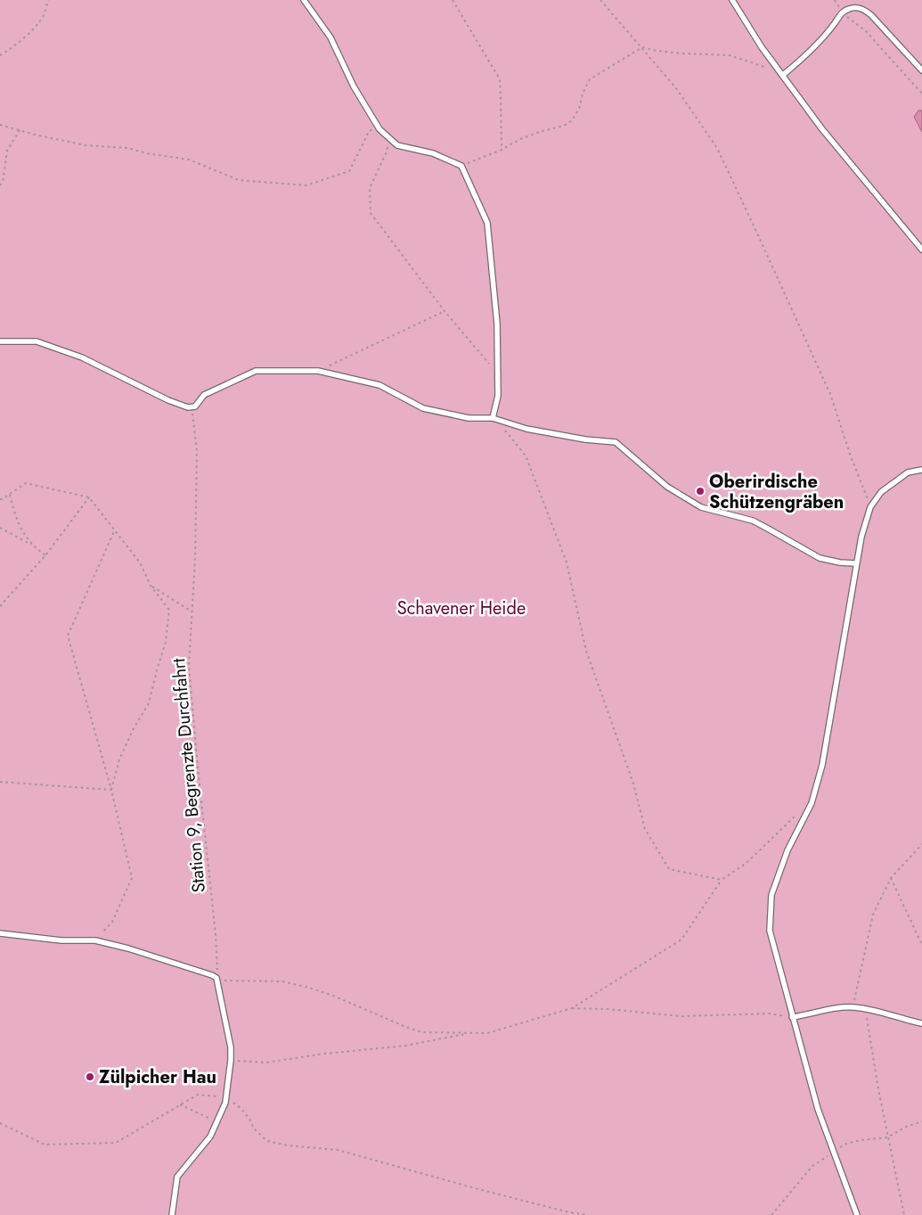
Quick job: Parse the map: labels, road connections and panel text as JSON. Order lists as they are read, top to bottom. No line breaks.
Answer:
{"streets":{"path":["Station 9, Begrenzte Durchfahrt"]},"parks":["Schavener Heide"],"places":["Oberirdische Schützengräben","Zülpicher Hau"]}
